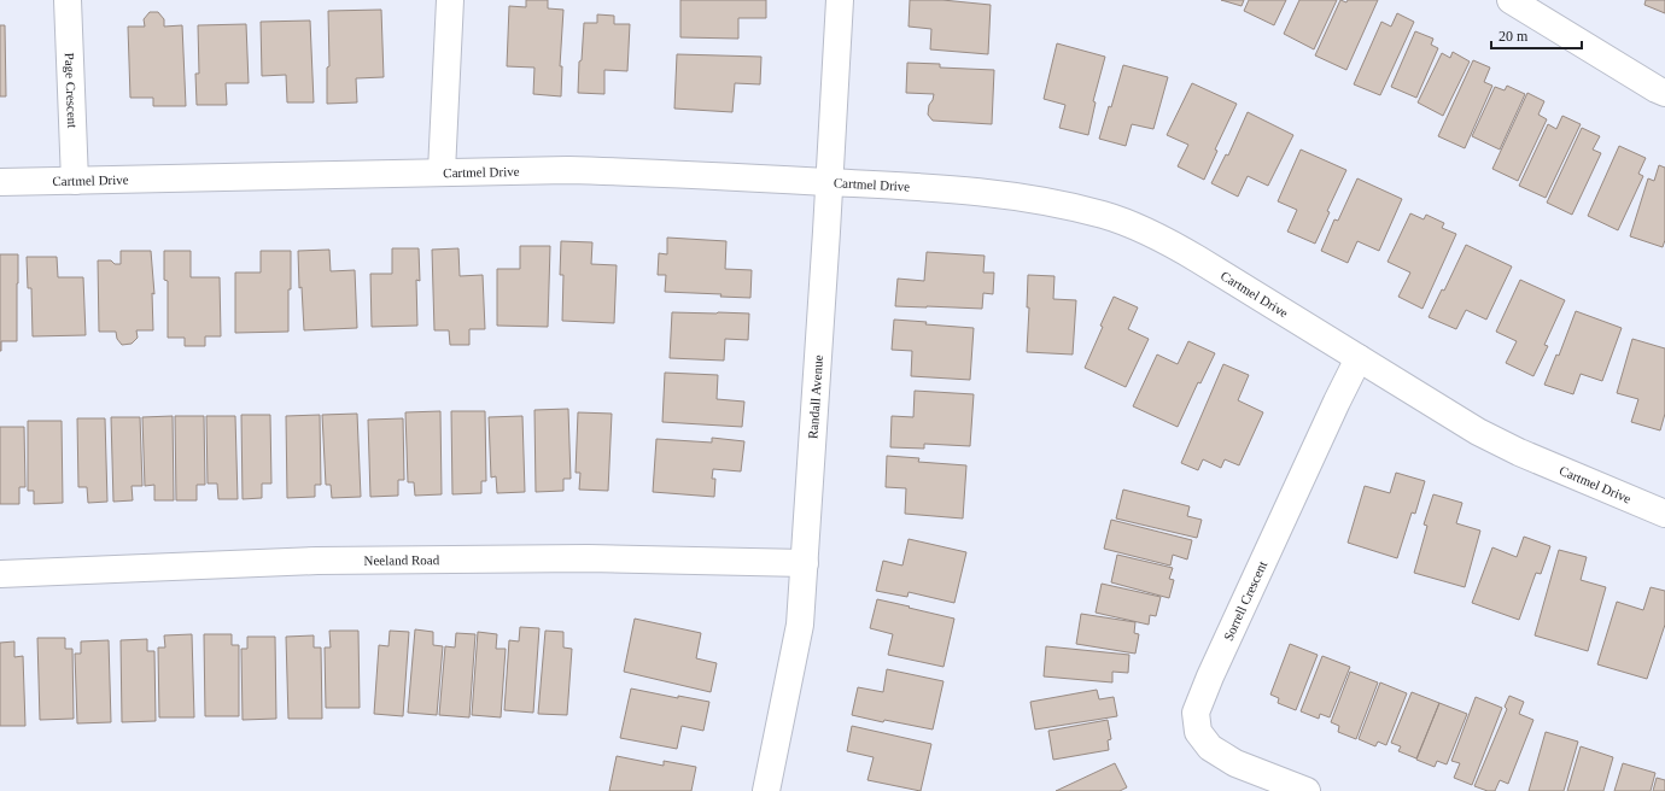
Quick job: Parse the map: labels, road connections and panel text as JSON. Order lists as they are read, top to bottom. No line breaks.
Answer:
{"streets":{"street":["Page Crescent","Cartmel Drive","Randall Avenue","Neeland Road","Sorrell Crescent"]},"crossings":[["Page Crescent","Cartmel Drive"],["Cartmel Drive","Randall Avenue"],["Cartmel Drive","Sorrell Crescent"],["Randall Avenue","Neeland Road"]],"scale_bar":"20 m"}
